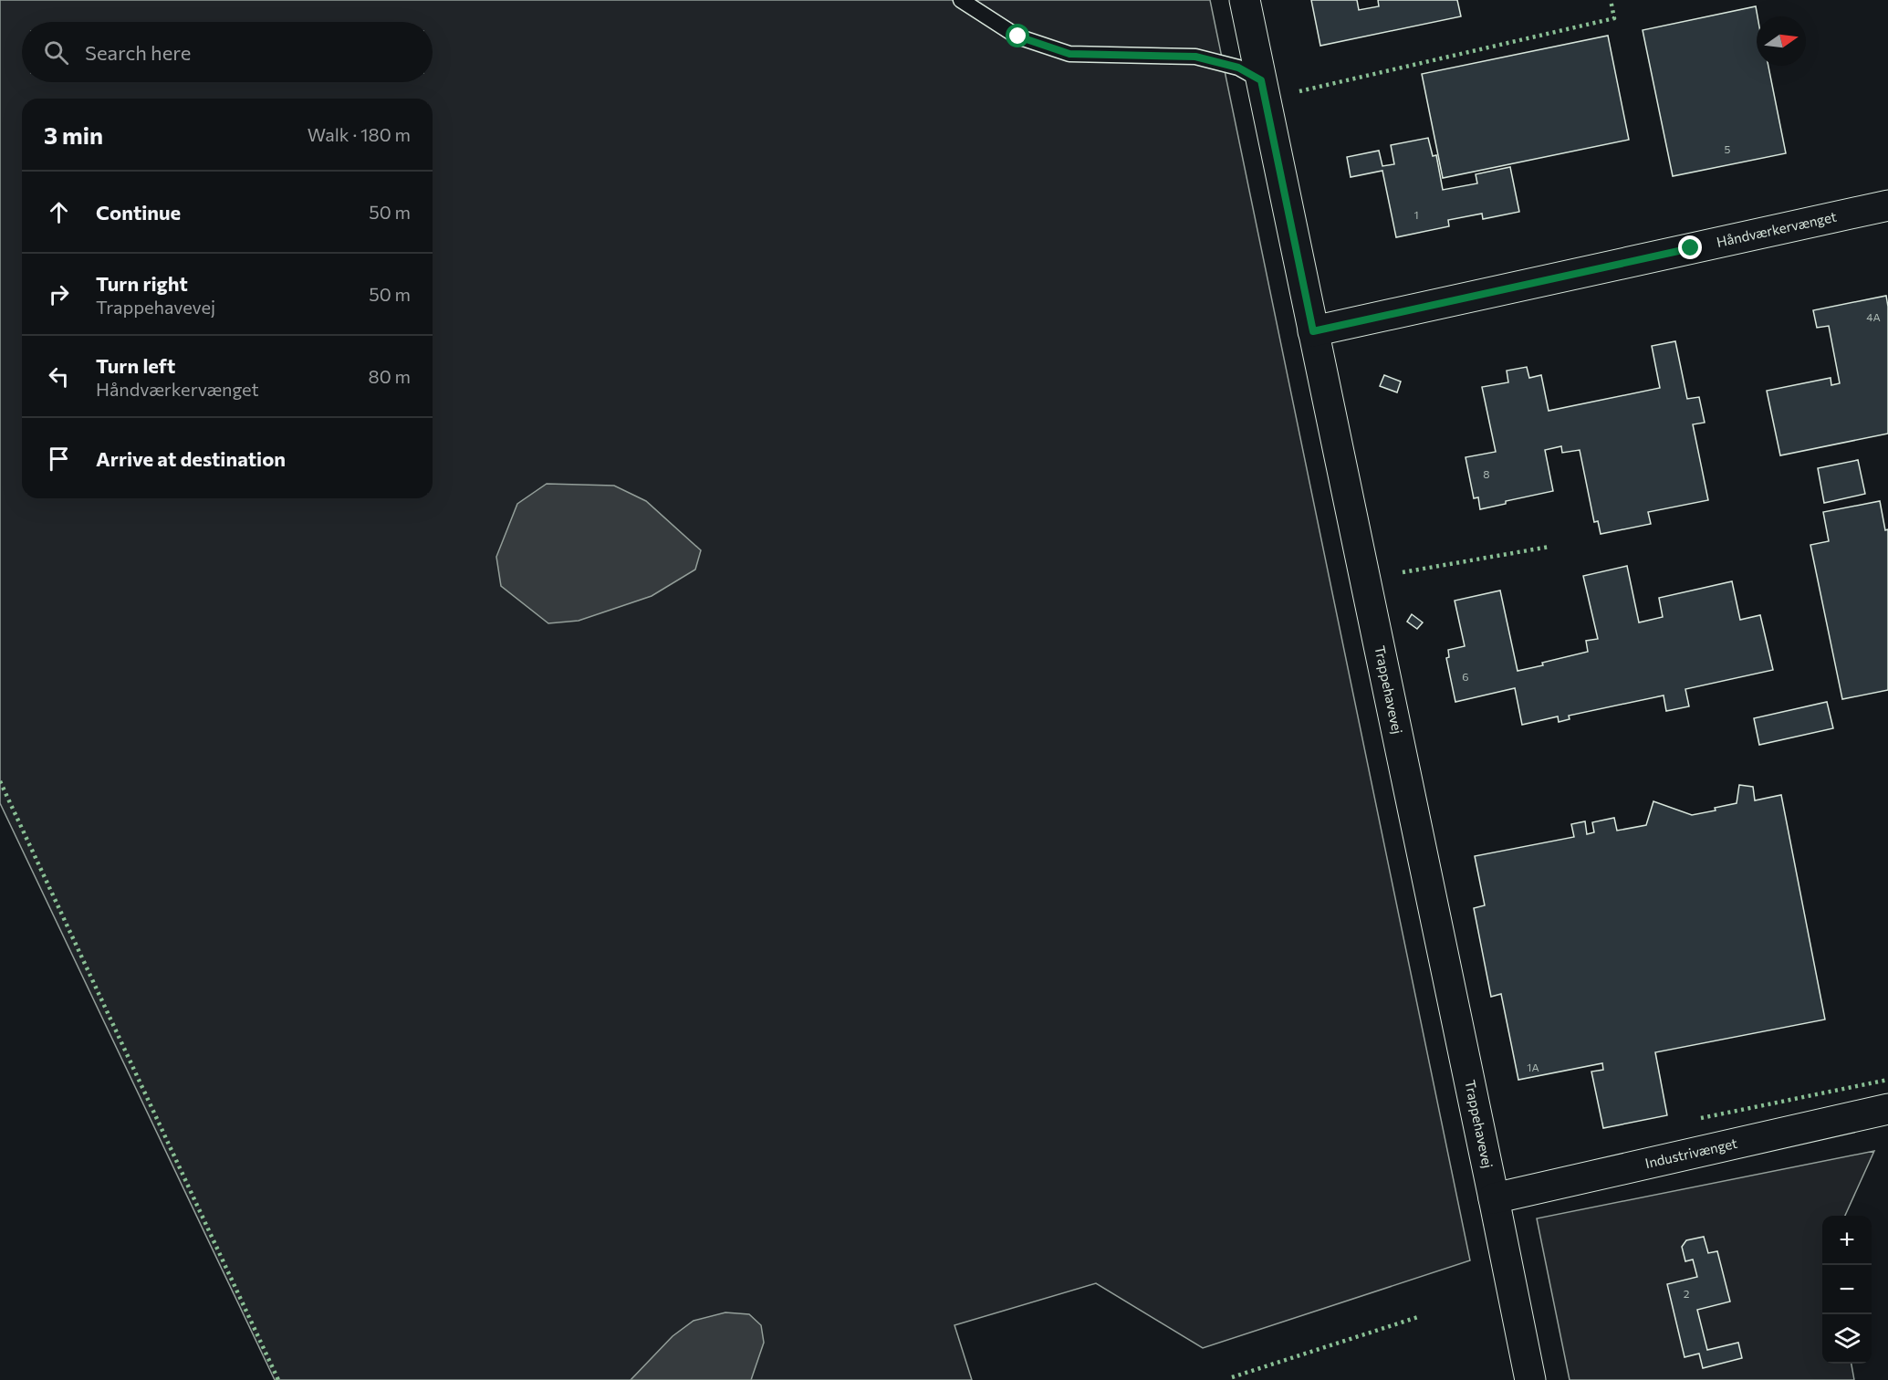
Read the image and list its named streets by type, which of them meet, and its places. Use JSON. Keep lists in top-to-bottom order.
{
  "streets": {
    "street": ["Håndværkervænget", "Trappehavevej", "Industrivænget"]
  },
  "crossings": [
    ["Håndværkervænget", "Trappehavevej"],
    ["Trappehavevej", "Industrivænget"]
  ],
  "house_numbers": [
    "5",
    "1",
    "4A",
    "8",
    "6",
    "1A",
    "2"
  ],
  "north": "right",
  "page": {
    "search": "Search here",
    "heading": ["3 min", "Walk · 180 m"],
    "list": [
      ["Continue", "50 m"],
      ["Turn right", "Trappehavevej", "50 m"],
      ["Turn left", "Håndværkervænget", "80 m"],
      "Arrive at destination"
    ],
    "map_buttons": ["+", "−"]
  }
}
